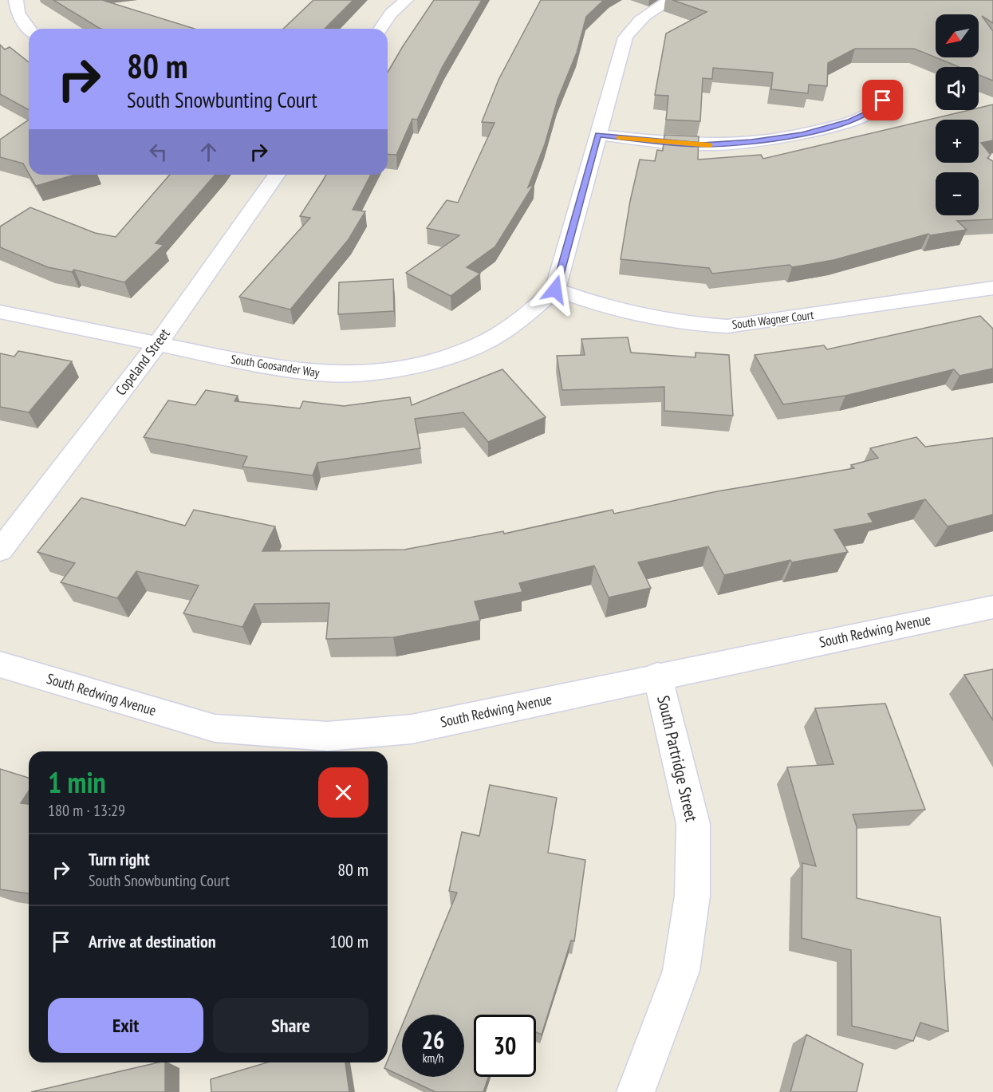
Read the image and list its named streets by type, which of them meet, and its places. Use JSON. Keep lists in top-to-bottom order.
{
  "streets": {
    "street": [
      "South Wagner Court",
      "Copeland Street",
      "South Goosander Way",
      "South Redwing Avenue",
      "South Partridge Street"
    ]
  },
  "crossings": [
    ["South Wagner Court", "South Goosander Way"],
    ["Copeland Street", "South Goosander Way"],
    ["South Redwing Avenue", "South Partridge Street"]
  ],
  "north": "bottom left",
  "page": {
    "map_buttons": ["+", "−"],
    "turn": ["80 m", "South Snowbunting Court"],
    "heading": ["1 min", "180 m · 13:29"],
    "list": [
      {
        "name": "Turn right",
        "note": "South Snowbunting Court",
        "value": "80 m"
      },
      {
        "name": "Arrive at destination",
        "value": "100 m"
      }
    ],
    "buttons": ["Exit", "Share"],
    "speed": "26 km/h",
    "limit": "30"
  }
}
